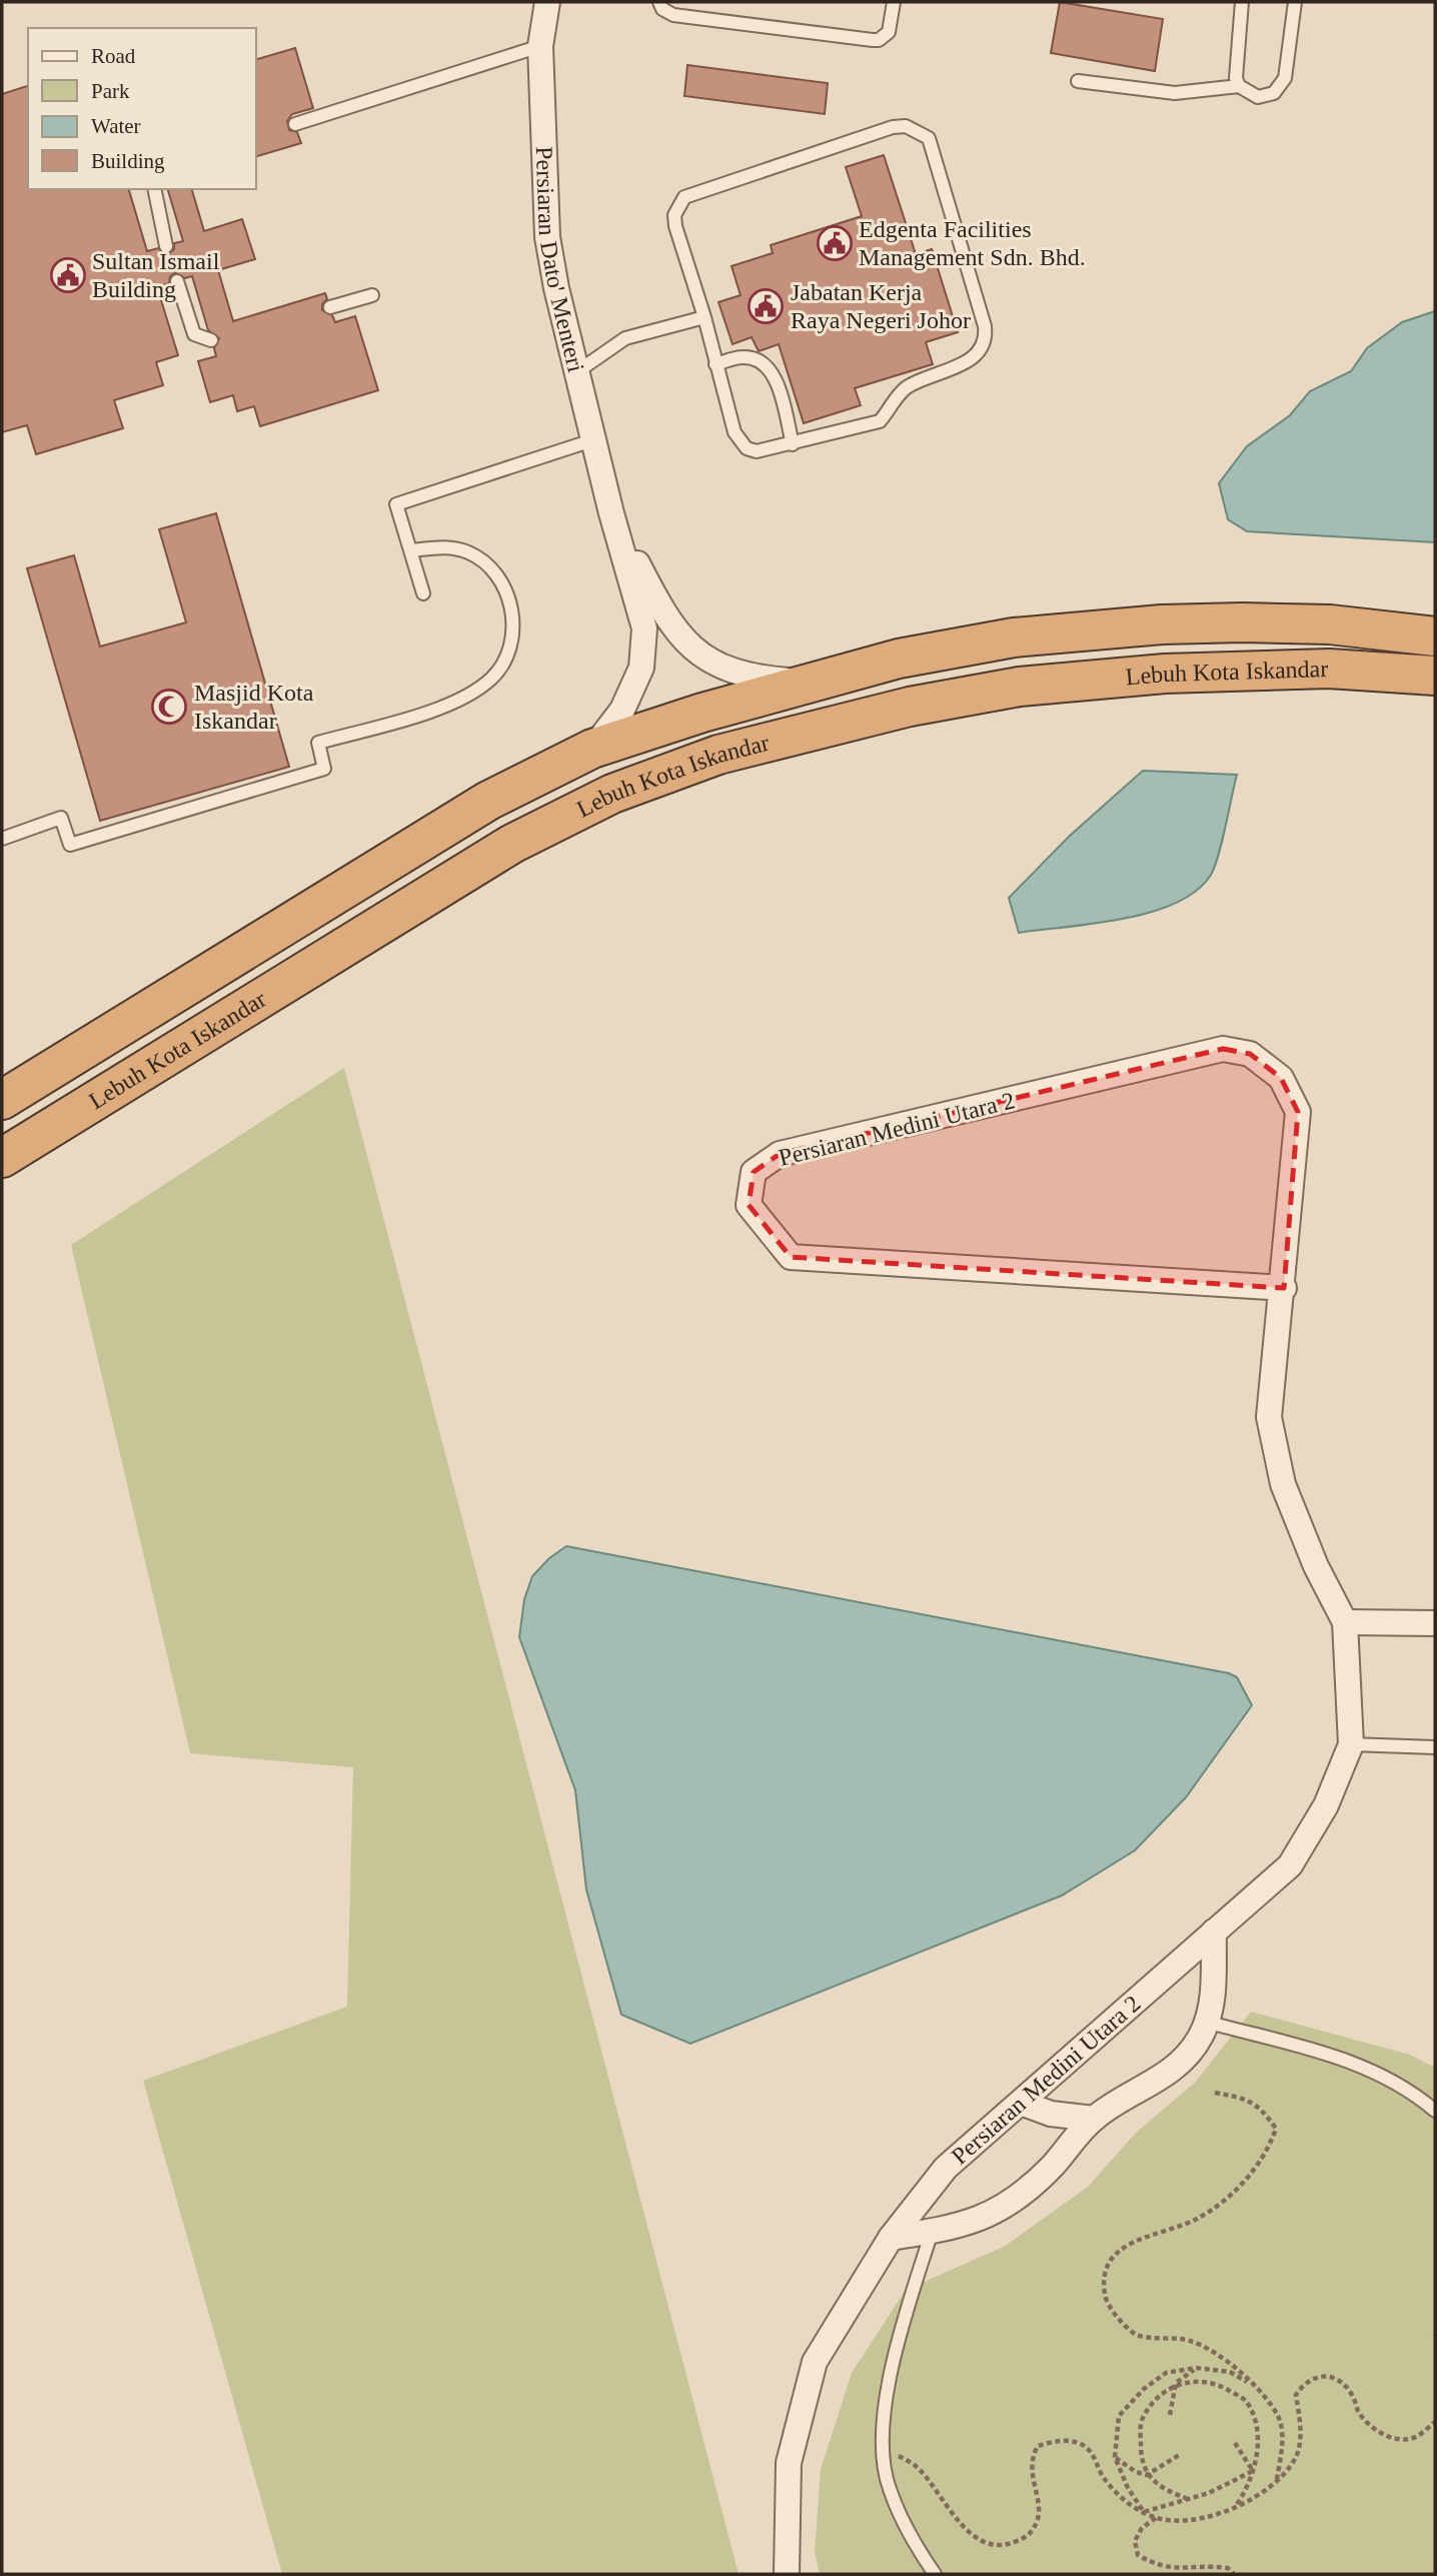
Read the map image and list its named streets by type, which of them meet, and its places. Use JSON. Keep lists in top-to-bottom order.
{
  "streets": {
    "highway": ["Lebuh Kota Iskandar"],
    "street": ["Persiaran Dato' Menteri", "Persiaran Medini Utara 2"]
  },
  "crossings": [
    ["Persiaran Dato' Menteri", "Lebuh Kota Iskandar"]
  ],
  "places": {
    "public building": ["Edgenta Facilities Management Sdn. Bhd.", "Sultan Ismail Building", "Jabatan Kerja Raya Negeri Johor"],
    "mosque": ["Masjid Kota Iskandar"]
  },
  "legend": [
    "Road",
    "Park",
    "Water",
    "Building"
  ]
}
